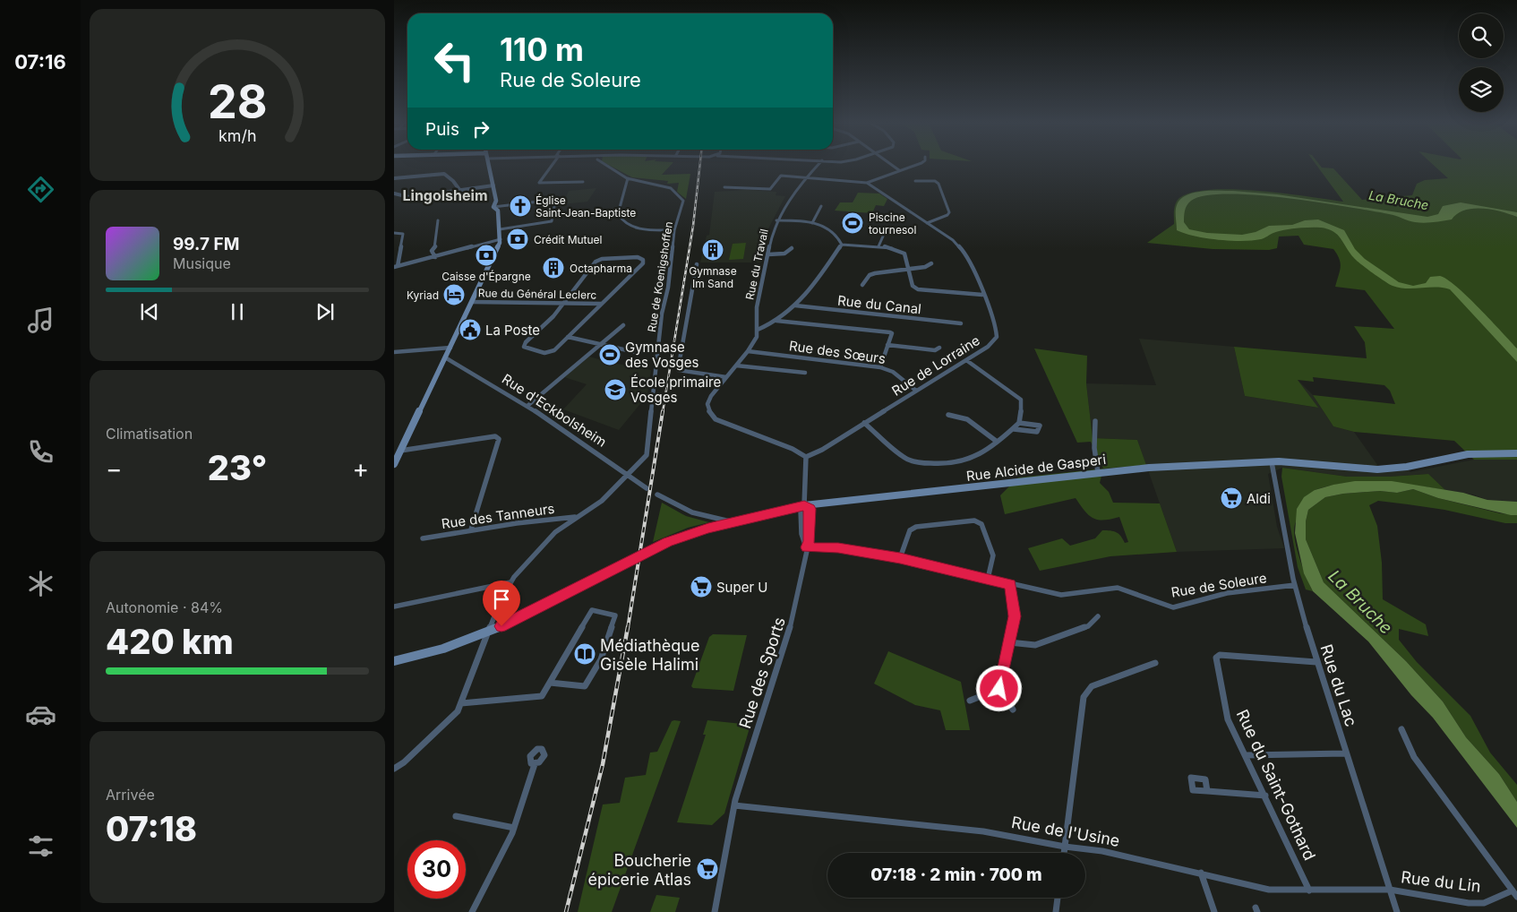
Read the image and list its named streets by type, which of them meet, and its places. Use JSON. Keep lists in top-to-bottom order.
{
  "streets": {
    "main road": ["Rue Alcide de Gasperi"],
    "street": [
      "Rue du Travail",
      "Rue de Koenigshoffen",
      "Rue du Général Leclerc",
      "Rue du Canal",
      "Rue des Sœurs",
      "Rue de Lorraine",
      "Rue d'Eckbolsheim",
      "Rue des Tanneurs",
      "Rue de Soleure",
      "Rue des Sports",
      "Rue du Lac",
      "Rue du Saint-Gothard",
      "Rue de l'Usine",
      "Rue du Lin"
    ]
  },
  "crossings": [
    ["Rue du Travail", "Rue des Sœurs"],
    ["Rue du Travail", "Rue de Lorraine"],
    ["Rue de Koenigshoffen", "Rue d'Eckbolsheim"],
    ["Rue de Koenigshoffen", "Rue des Tanneurs"],
    ["Rue des Sœurs", "Rue de Lorraine"],
    ["Rue Alcide de Gasperi", "Rue des Sports"],
    ["Rue Alcide de Gasperi", "Rue du Lac"],
    ["Rue de Soleure", "Rue des Sports"],
    ["Rue de Soleure", "Rue du Lac"],
    ["Rue des Sports", "Rue de l'Usine"],
    ["Rue du Lac", "Rue du Saint-Gothard"],
    ["Rue du Lac", "Rue de l'Usine"],
    ["Rue du Lac", "Rue du Lin"],
    ["Rue du Saint-Gothard", "Rue de l'Usine"],
    ["Rue de l'Usine", "Rue du Lin"]
  ],
  "districts": ["Lingolsheim"],
  "water": ["La Bruche"],
  "places": {
    "church": ["Église Saint-Jean-Baptiste"],
    "sports": ["Piscine tournesol", "Gymnase des Vosges"],
    "bank": ["Crédit Mutuel", "Caisse d'Épargne"],
    "building": ["Gymnase Im Sand", "Octapharma"],
    "hotel": ["Kyriad"],
    "public building": ["La Poste"],
    "school or university": ["École primaire Vosges"],
    "supermarket": ["Aldi", "Super U", "Boucherie épicerie Atlas"],
    "library": ["Médiathèque Gisèle Halimi"]
  },
  "page": {
    "tabs": "07:16",
    "turn": ["110 m", "Rue de Soleure"],
    "then": "Puis",
    "song": ["99.7 FM", "Musique"],
    "tile": [
      "Climatisation",
      ["Autonomie · 84%", "420 km"],
      ["Arrivée", "07:18"]
    ],
    "heat": ["−", "23°", "+"],
    "limit": "30",
    "trip": "07:18 · 2 min · 700 m",
    "gauge": ["28", "km/h"]
  }
}
